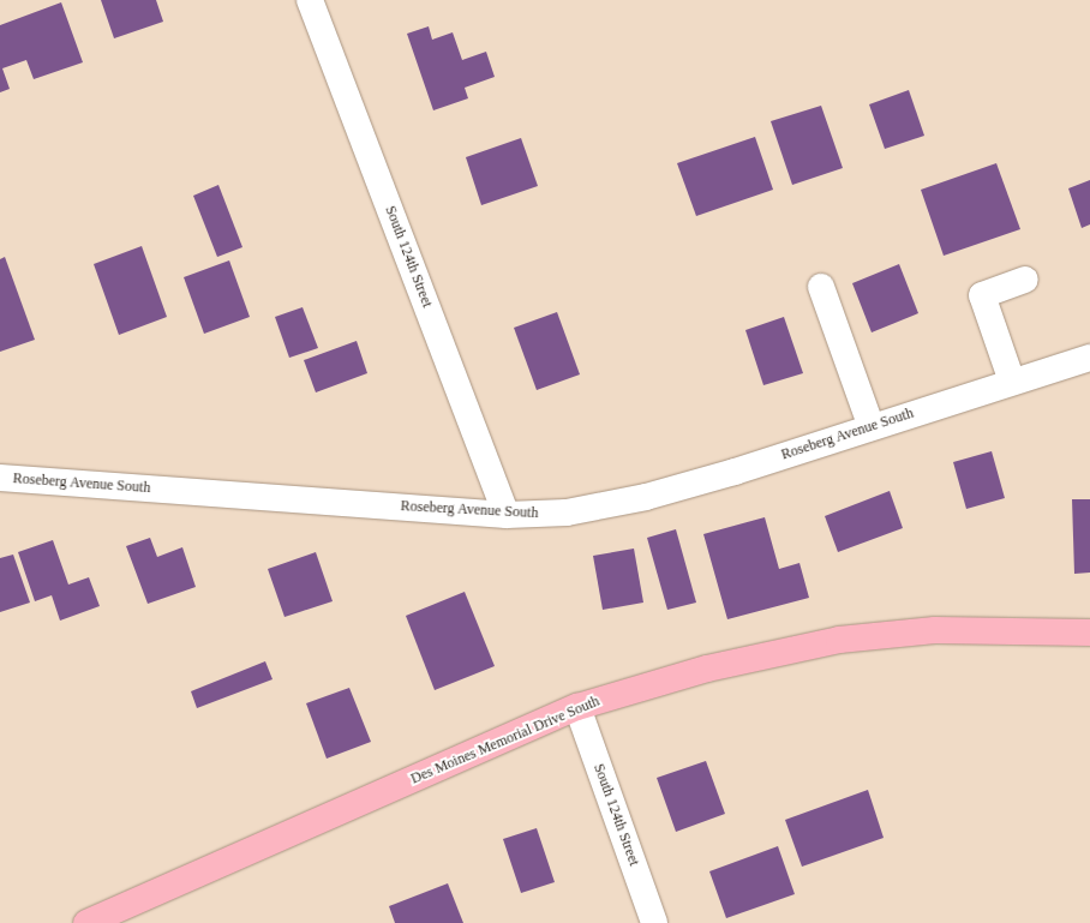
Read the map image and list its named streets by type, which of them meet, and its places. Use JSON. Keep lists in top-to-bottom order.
{
  "streets": {
    "main road": ["Des Moines Memorial Drive South"],
    "street": ["South 124th Street", "Roseberg Avenue South"]
  },
  "crossings": [
    ["South 124th Street", "Roseberg Avenue South"],
    ["South 124th Street", "Des Moines Memorial Drive South"]
  ]
}
